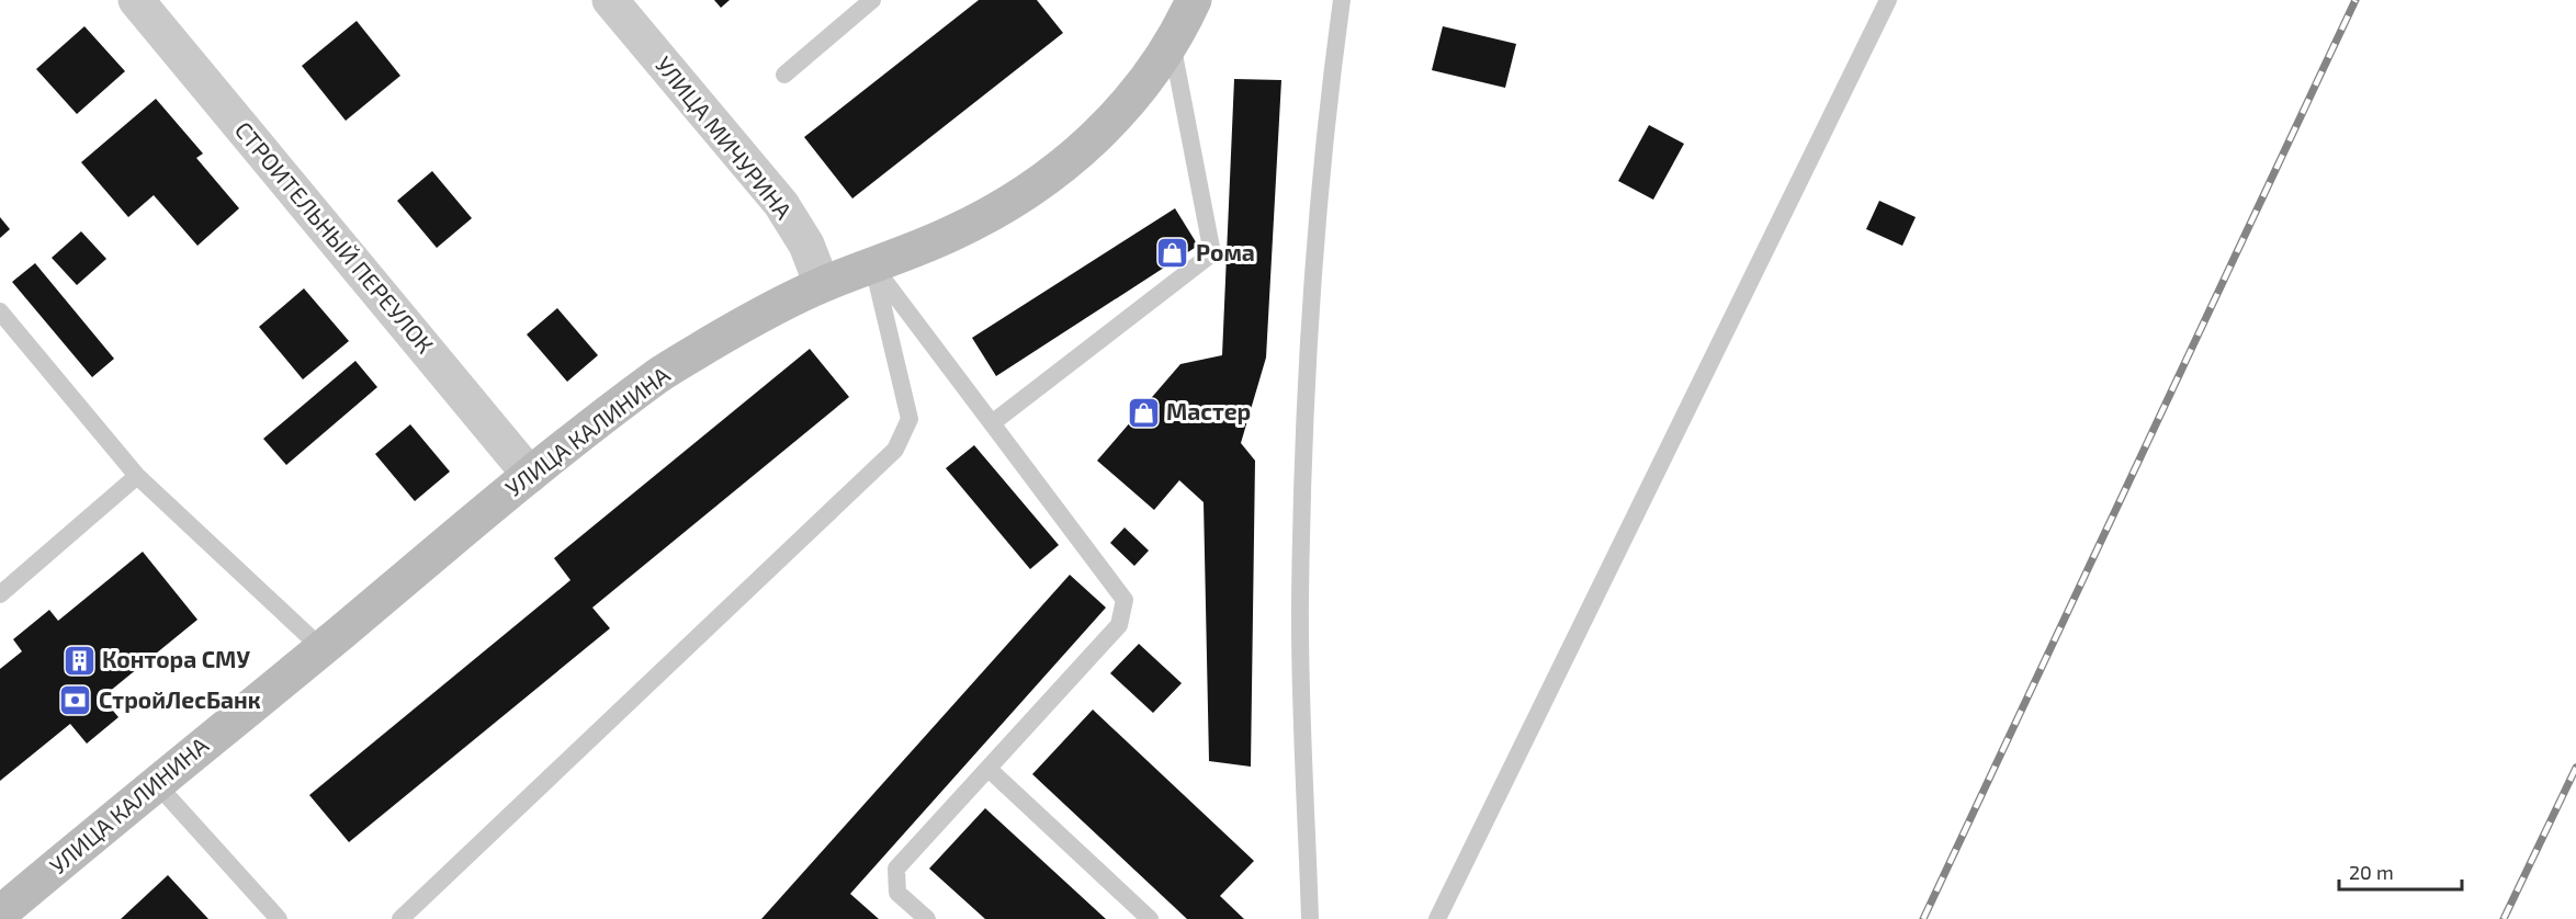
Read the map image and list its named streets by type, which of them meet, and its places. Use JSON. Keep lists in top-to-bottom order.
{
  "streets": {
    "street": ["УЛИЦА МИЧУРИНА", "СТРОИТЕЛЬНЫЙ ПЕРЕУЛОК", "УЛИЦА КАЛИНИНА"]
  },
  "crossings": [
    ["УЛИЦА МИЧУРИНА", "УЛИЦА КАЛИНИНА"],
    ["СТРОИТЕЛЬНЫЙ ПЕРЕУЛОК", "УЛИЦА КАЛИНИНА"]
  ],
  "places": {
    "shop": ["Рома", "Мастер"],
    "building": ["Контора СМУ"],
    "bank": ["СтройЛесБанк"]
  },
  "scale_bar": "20 m"
}
